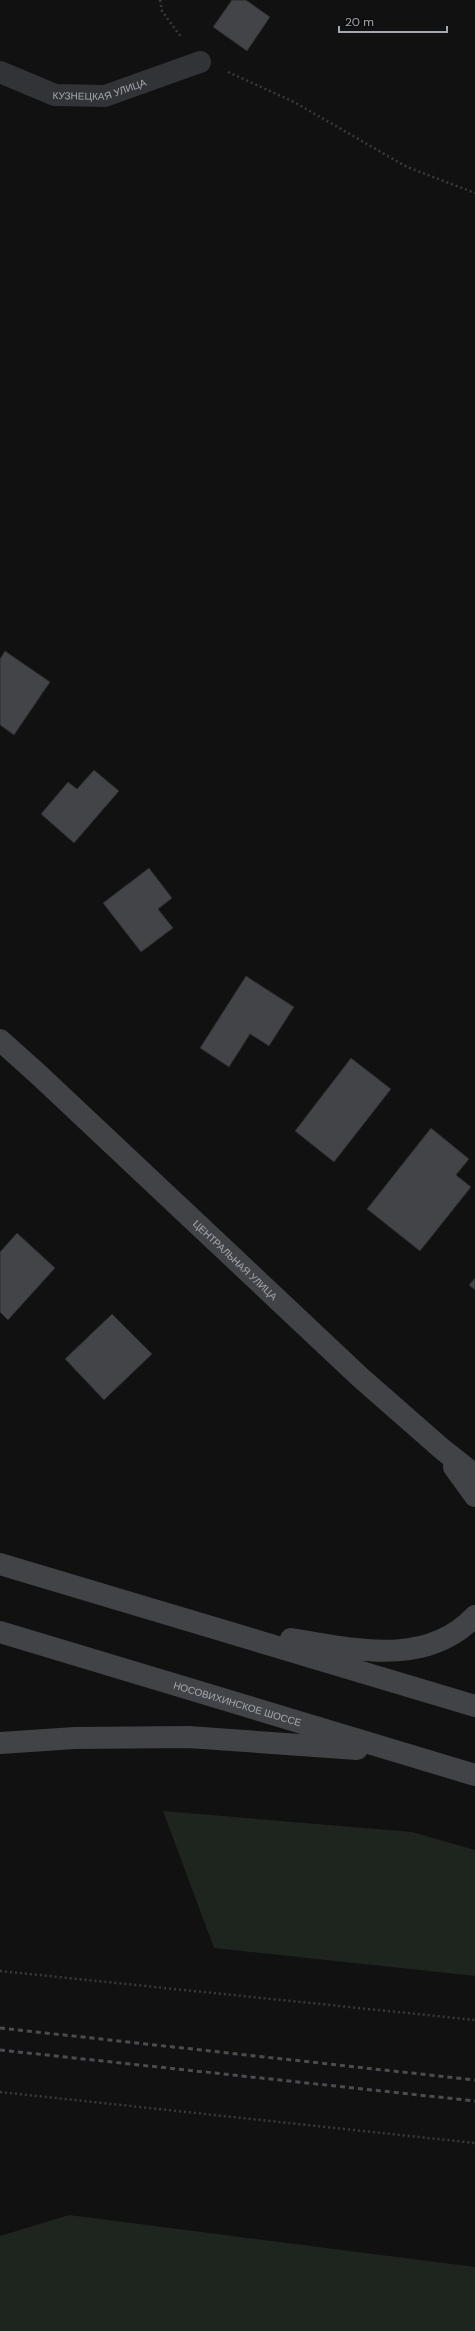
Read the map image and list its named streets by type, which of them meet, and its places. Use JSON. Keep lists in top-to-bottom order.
{
  "streets": {
    "street": ["КУЗНЕЦКАЯ УЛИЦА", "ЦЕНТРАЛЬНАЯ УЛИЦА", "НОСОВИХИНСКОЕ ШОССЕ"]
  },
  "scale_bar": "20 m"
}
